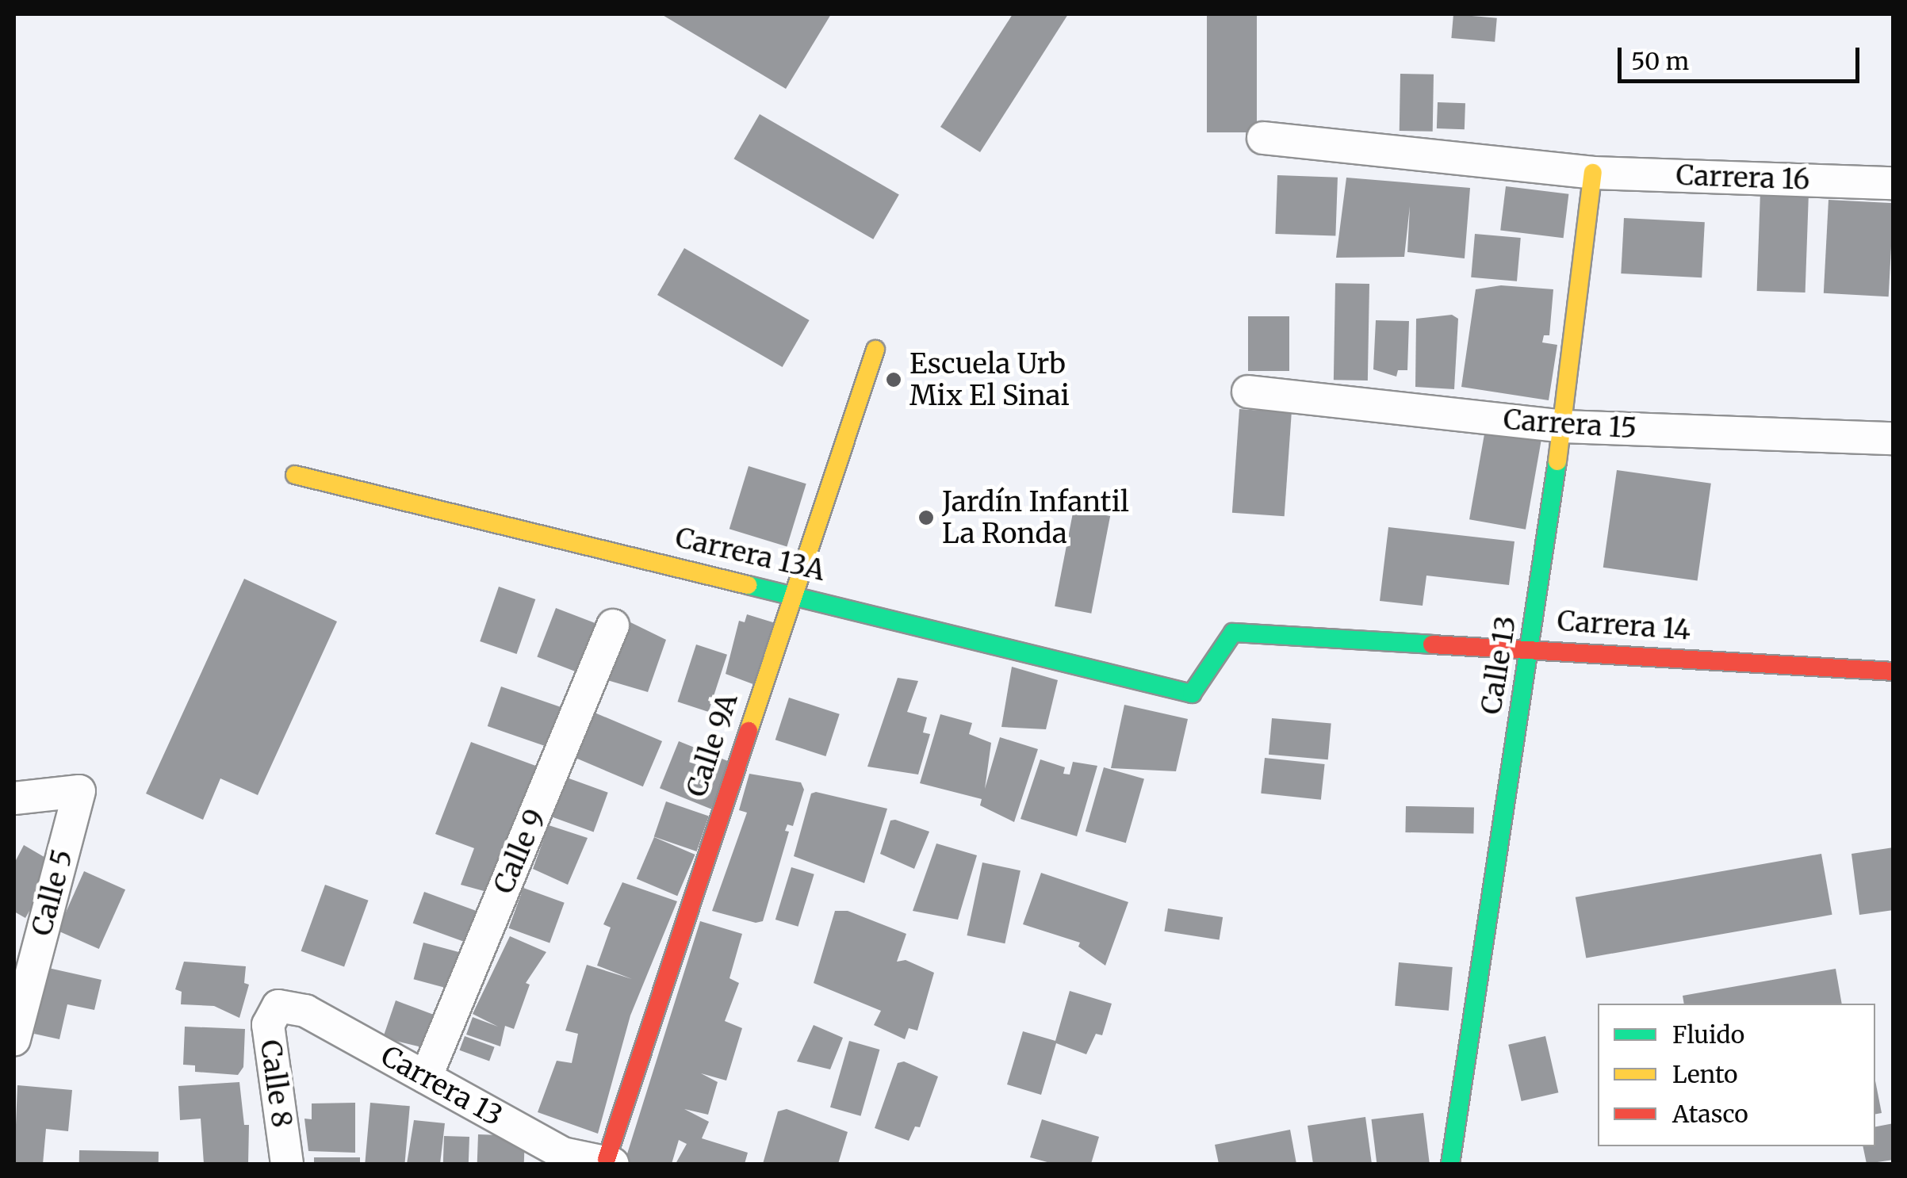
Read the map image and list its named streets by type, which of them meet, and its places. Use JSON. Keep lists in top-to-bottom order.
{
  "streets": {
    "street": [
      "Carrera 16",
      "Carrera 15",
      "Carrera 13A",
      "Carrera 14",
      "Calle 13",
      "Calle 9A",
      "Calle 9",
      "Calle 5",
      "Calle 8",
      "Carrera 13"
    ]
  },
  "crossings": [
    ["Carrera 16", "Calle 13"],
    ["Carrera 15", "Calle 13"],
    ["Carrera 13A", "Carrera 14"],
    ["Carrera 13A", "Calle 9A"],
    ["Carrera 14", "Calle 13"],
    ["Calle 9A", "Carrera 13"],
    ["Calle 9", "Carrera 13"],
    ["Calle 8", "Carrera 13"]
  ],
  "places": ["Escuela Urb Mix El Sinai", "Jardín Infantil La Ronda"],
  "legend": ["Fluido", "Lento", "Atasco"],
  "scale_bar": "50 m"
}
